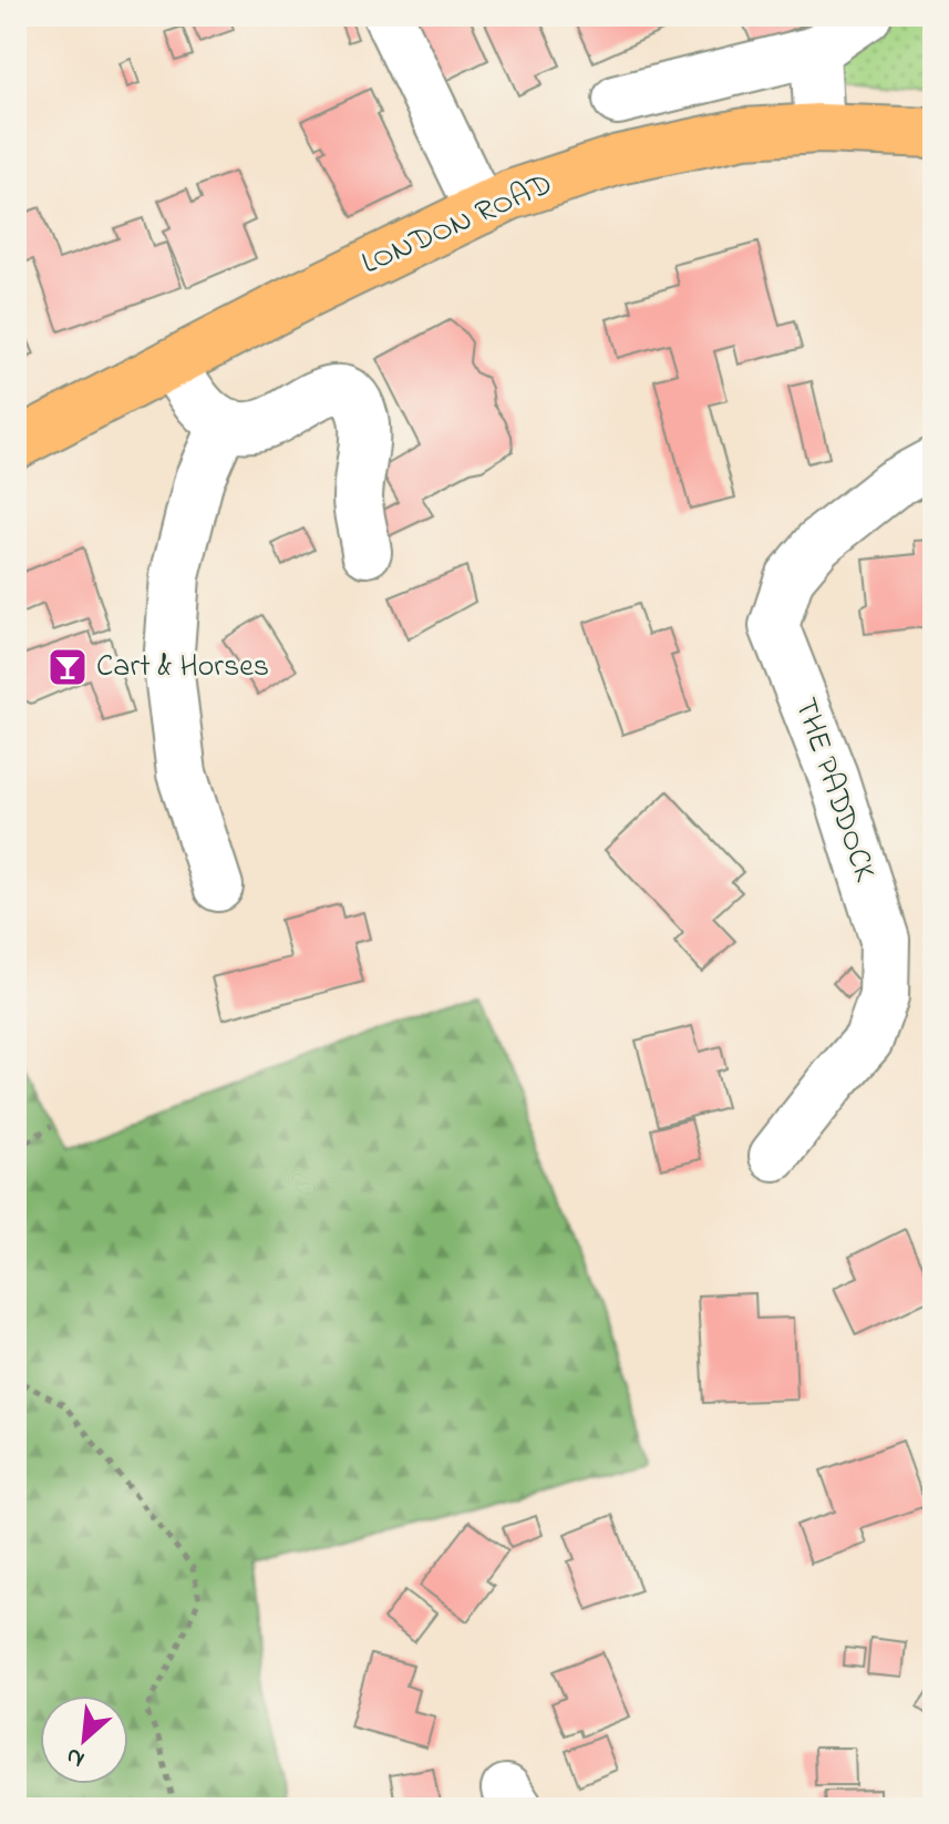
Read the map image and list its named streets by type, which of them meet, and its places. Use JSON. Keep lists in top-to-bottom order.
{
  "streets": {
    "main road": ["LONDON ROAD"],
    "street": ["THE PADDOCK"]
  },
  "places": {
    "bar": ["Cart & Horses"]
  },
  "north": "bottom left"
}
